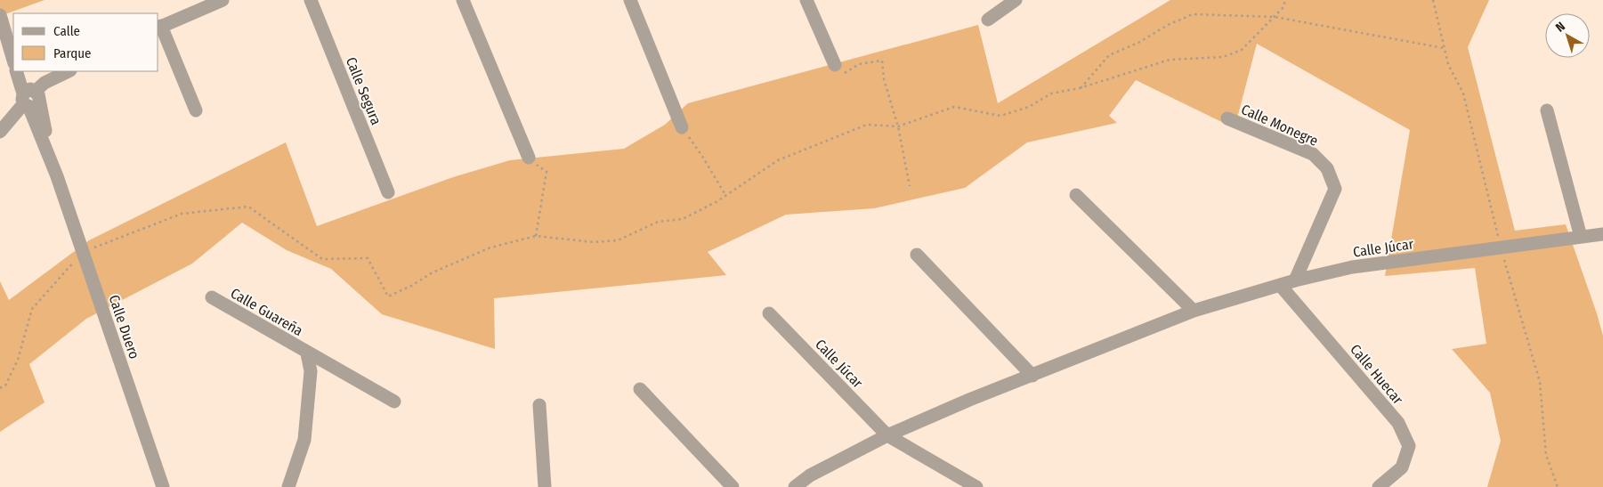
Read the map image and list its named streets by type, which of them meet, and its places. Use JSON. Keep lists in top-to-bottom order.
{
  "streets": {
    "street": [
      "Calle Segura",
      "Calle Monegre",
      "Calle Júcar",
      "Calle Guareña",
      "Calle Duero",
      "Calle Huecar"
    ]
  },
  "crossings": [
    ["Calle Monegre", "Calle Júcar"],
    ["Calle Júcar", "Calle Huecar"]
  ],
  "legend": ["Calle", "Parque"],
  "north": "top left"
}
